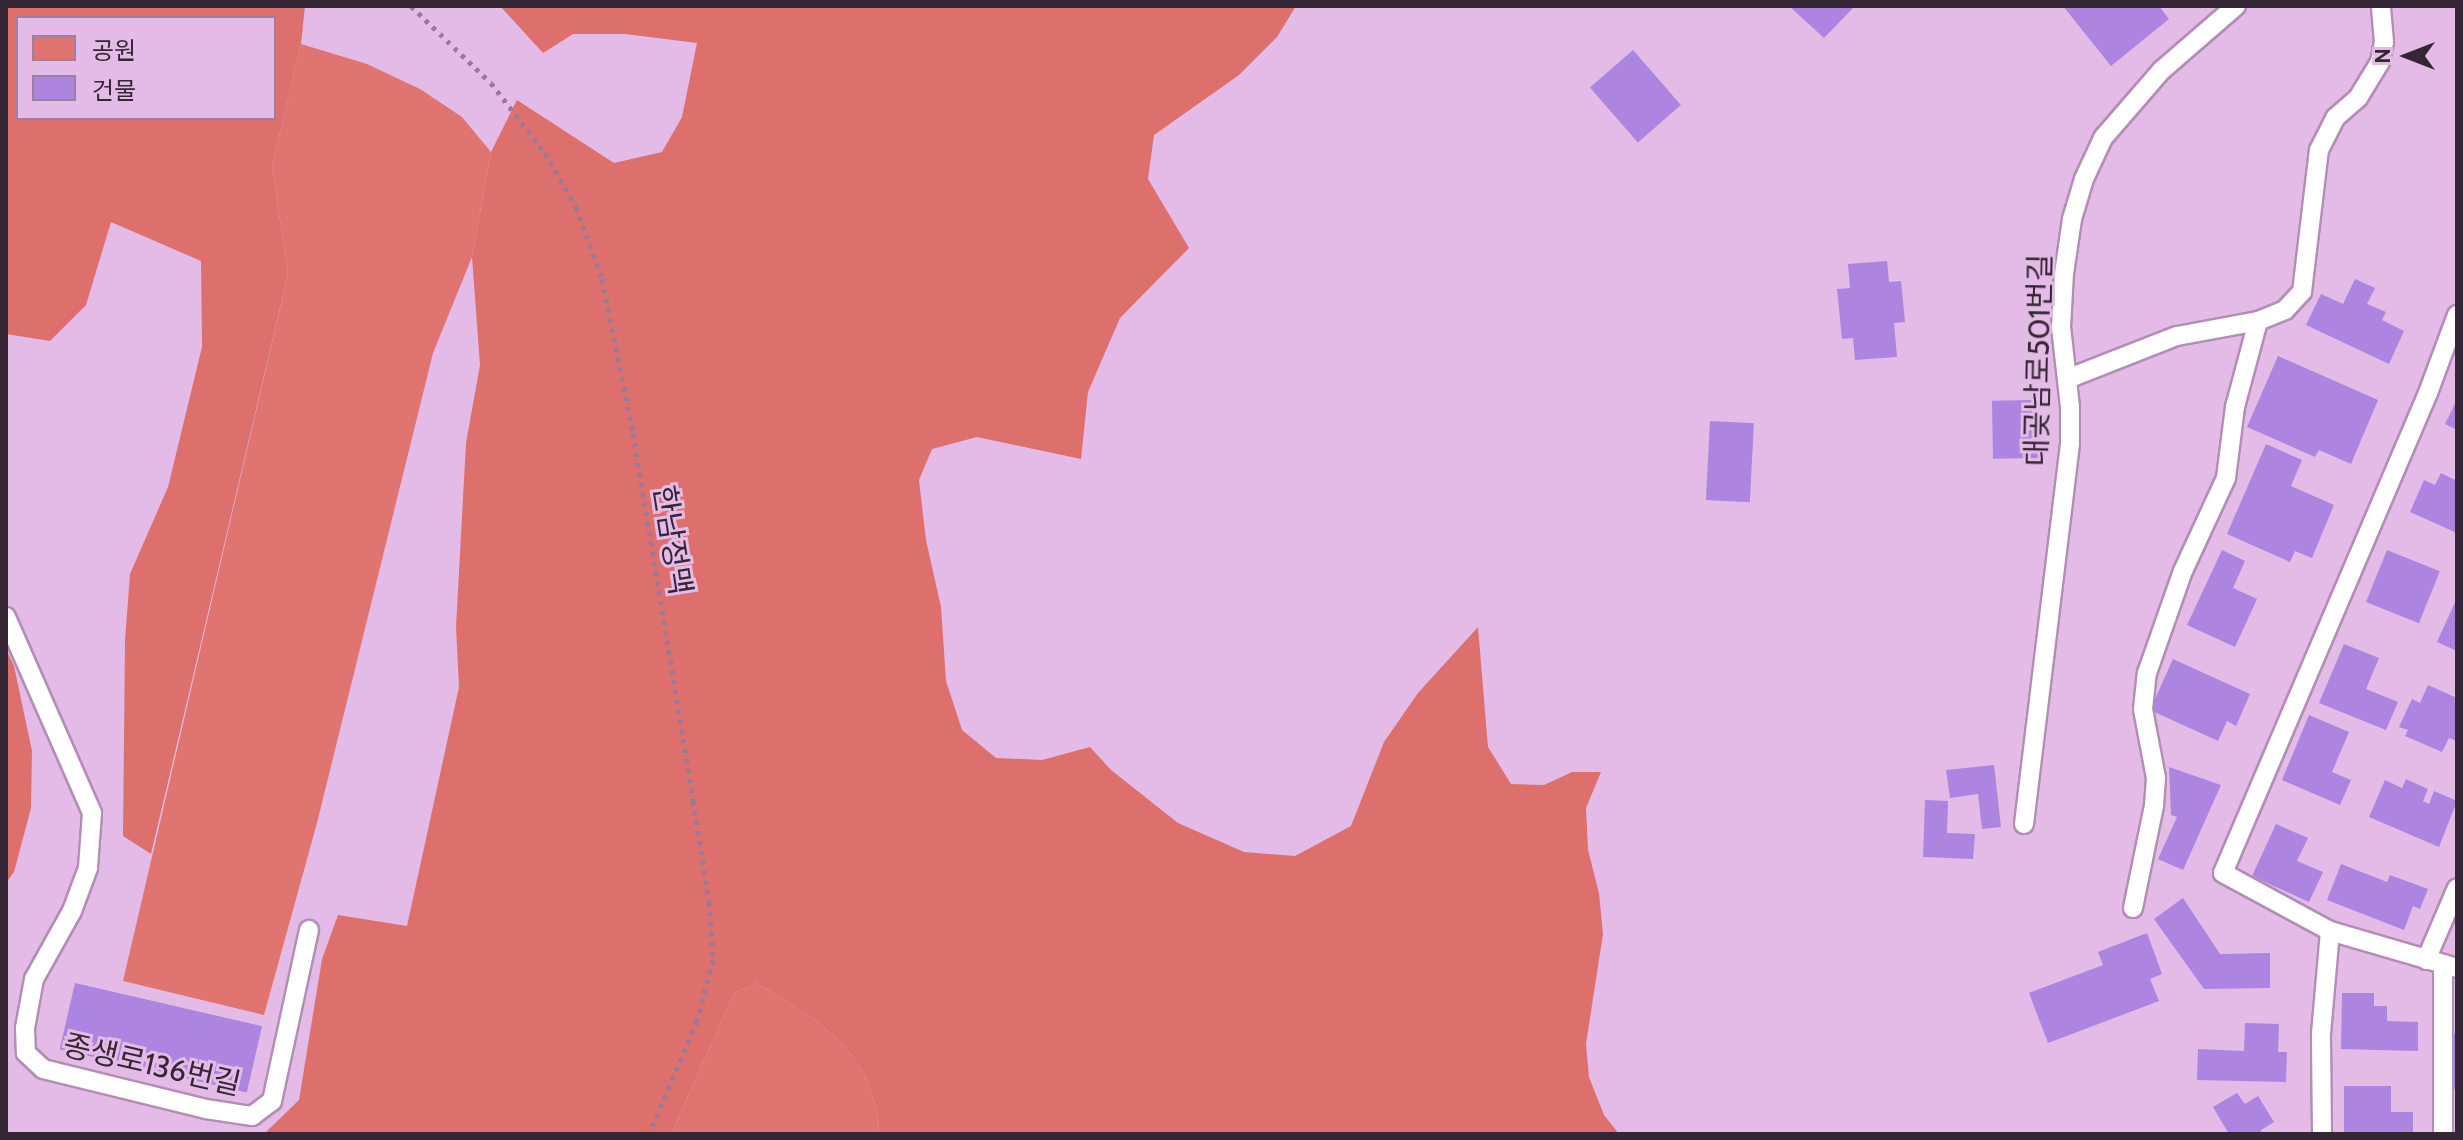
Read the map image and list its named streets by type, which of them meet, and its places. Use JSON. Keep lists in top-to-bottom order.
{
  "streets": {
    "lane": ["대곶남로501번길", "종생로136번길"],
    "path": ["한남정맥"]
  },
  "legend": ["공원", "건물"],
  "north": "left"
}
